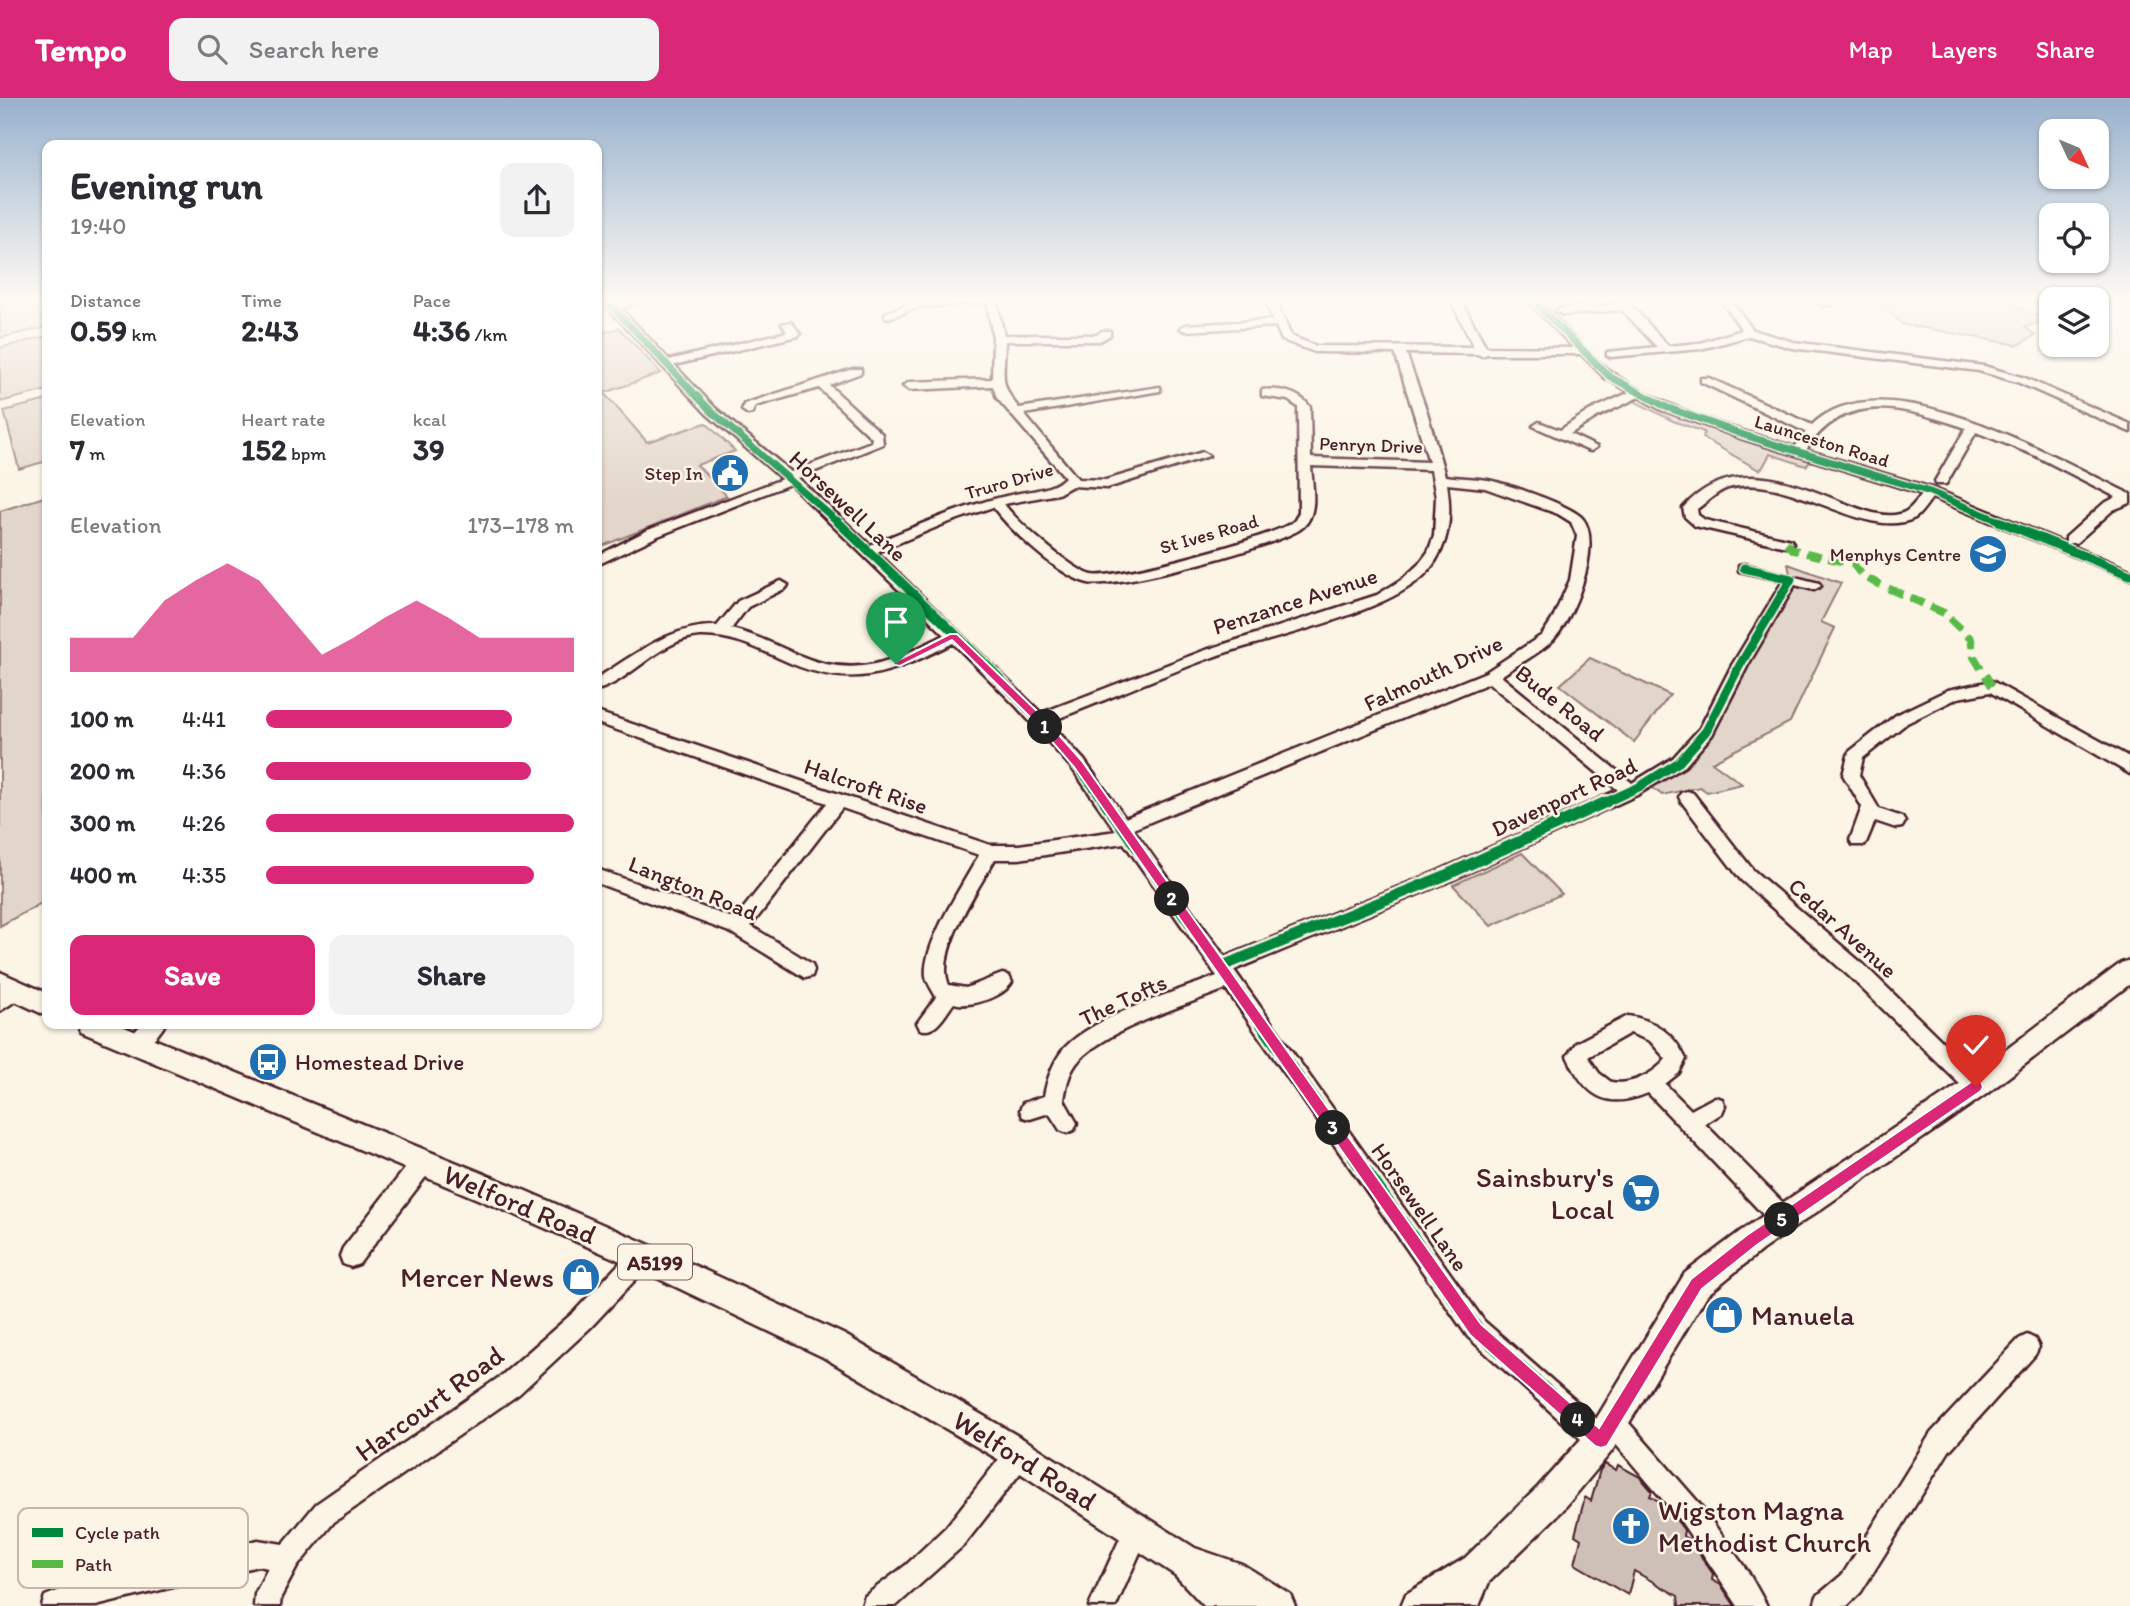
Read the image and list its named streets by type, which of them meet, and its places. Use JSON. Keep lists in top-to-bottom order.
{
  "streets": {
    "main road": ["Welford Road", "A5199"],
    "street": [
      "Launceston Road",
      "Penryn Drive",
      "Truro Drive",
      "Horsewell Lane",
      "St Ives Road",
      "Penzance Avenue",
      "Falmouth Drive",
      "Bude Road",
      "Halcroft Rise",
      "Davenport Road",
      "Langton Road",
      "Cedar Avenue",
      "The Tofts",
      "Harcourt Road"
    ]
  },
  "crossings": [
    ["Penryn Drive", "St Ives Road"],
    ["Penryn Drive", "Penzance Avenue"],
    ["Penryn Drive", "Falmouth Drive"],
    ["Truro Drive", "Horsewell Lane"],
    ["Truro Drive", "St Ives Road"],
    ["Horsewell Lane", "Penzance Avenue"],
    ["Horsewell Lane", "Falmouth Drive"],
    ["Horsewell Lane", "Halcroft Rise"],
    ["Horsewell Lane", "Davenport Road"],
    ["Horsewell Lane", "The Tofts"],
    ["Penzance Avenue", "Falmouth Drive"],
    ["Falmouth Drive", "Bude Road"],
    ["Falmouth Drive", "Halcroft Rise"],
    ["Bude Road", "Davenport Road"],
    ["Davenport Road", "The Tofts"],
    ["Welford Road", "Harcourt Road"]
  ],
  "places": {
    "public building": ["Step In"],
    "school or university": ["Menphys Centre"],
    "bus stop": ["Homestead Drive"],
    "supermarket": ["Sainsbury's Local"],
    "shop": ["Mercer News", "Manuela"],
    "church": ["Wigston Magna Methodist Church"]
  },
  "legend": ["Cycle path", "Path"],
  "north": "bottom right",
  "page": {
    "header": "Tempo",
    "search": "Search here",
    "nav": ["Map", "Layers", "Share"],
    "heading": ["Evening run", "19:40"],
    "stats": [
      ["Distance", "0.59 km"],
      ["Time", "2:43"],
      ["Pace", "4:36 /km"],
      ["Elevation", "7 m"],
      ["Heart rate", "152 bpm"],
      ["kcal", "39"]
    ],
    "chart": ["Elevation", "173–178 m"],
    "list": [
      {
        "name": "100 m",
        "note": "4:41"
      },
      {
        "name": "200 m",
        "note": "4:36"
      },
      {
        "name": "300 m",
        "note": "4:26"
      },
      {
        "name": "400 m",
        "note": "4:35"
      }
    ],
    "pins": [
      "1",
      "2",
      "3",
      "5",
      "4"
    ],
    "buttons": ["Save", "Share"]
  }
}
